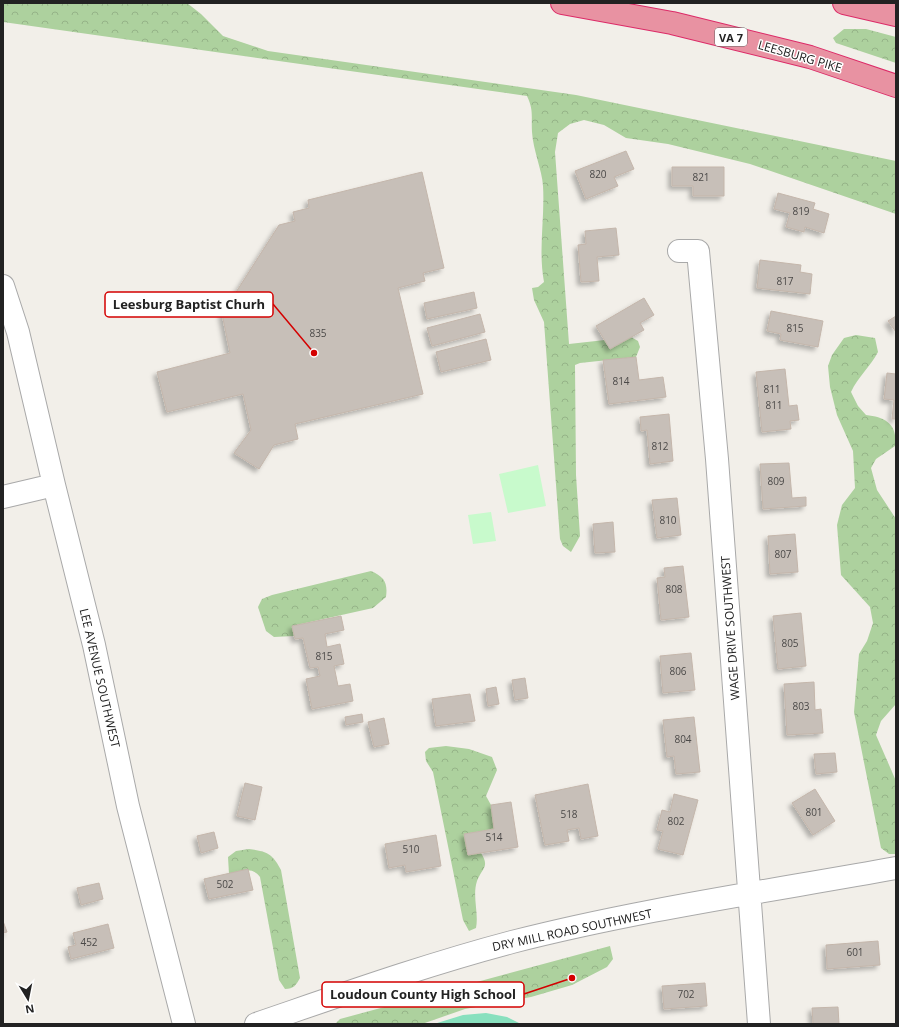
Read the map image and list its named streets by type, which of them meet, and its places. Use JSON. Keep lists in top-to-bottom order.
{
  "streets": {
    "highway": ["VA 7", "LEESBURG PIKE"],
    "street": ["WAGE DRIVE SOUTHWEST", "LEE AVENUE SOUTHWEST", "DRY MILL ROAD SOUTHWEST"]
  },
  "crossings": [
    ["WAGE DRIVE SOUTHWEST", "DRY MILL ROAD SOUTHWEST"]
  ],
  "places": ["Leesburg Baptist Churh", "Loudoun County High School"],
  "house_numbers": [
    "820",
    "821",
    "819",
    "817",
    "815",
    "835",
    "814",
    "811",
    "811",
    "812",
    "809",
    "810",
    "807",
    "808",
    "805",
    "815",
    "806",
    "803",
    "804",
    "801",
    "518",
    "802",
    "514",
    "510",
    "502",
    "452",
    "601",
    "702"
  ],
  "north": "bottom"
}
